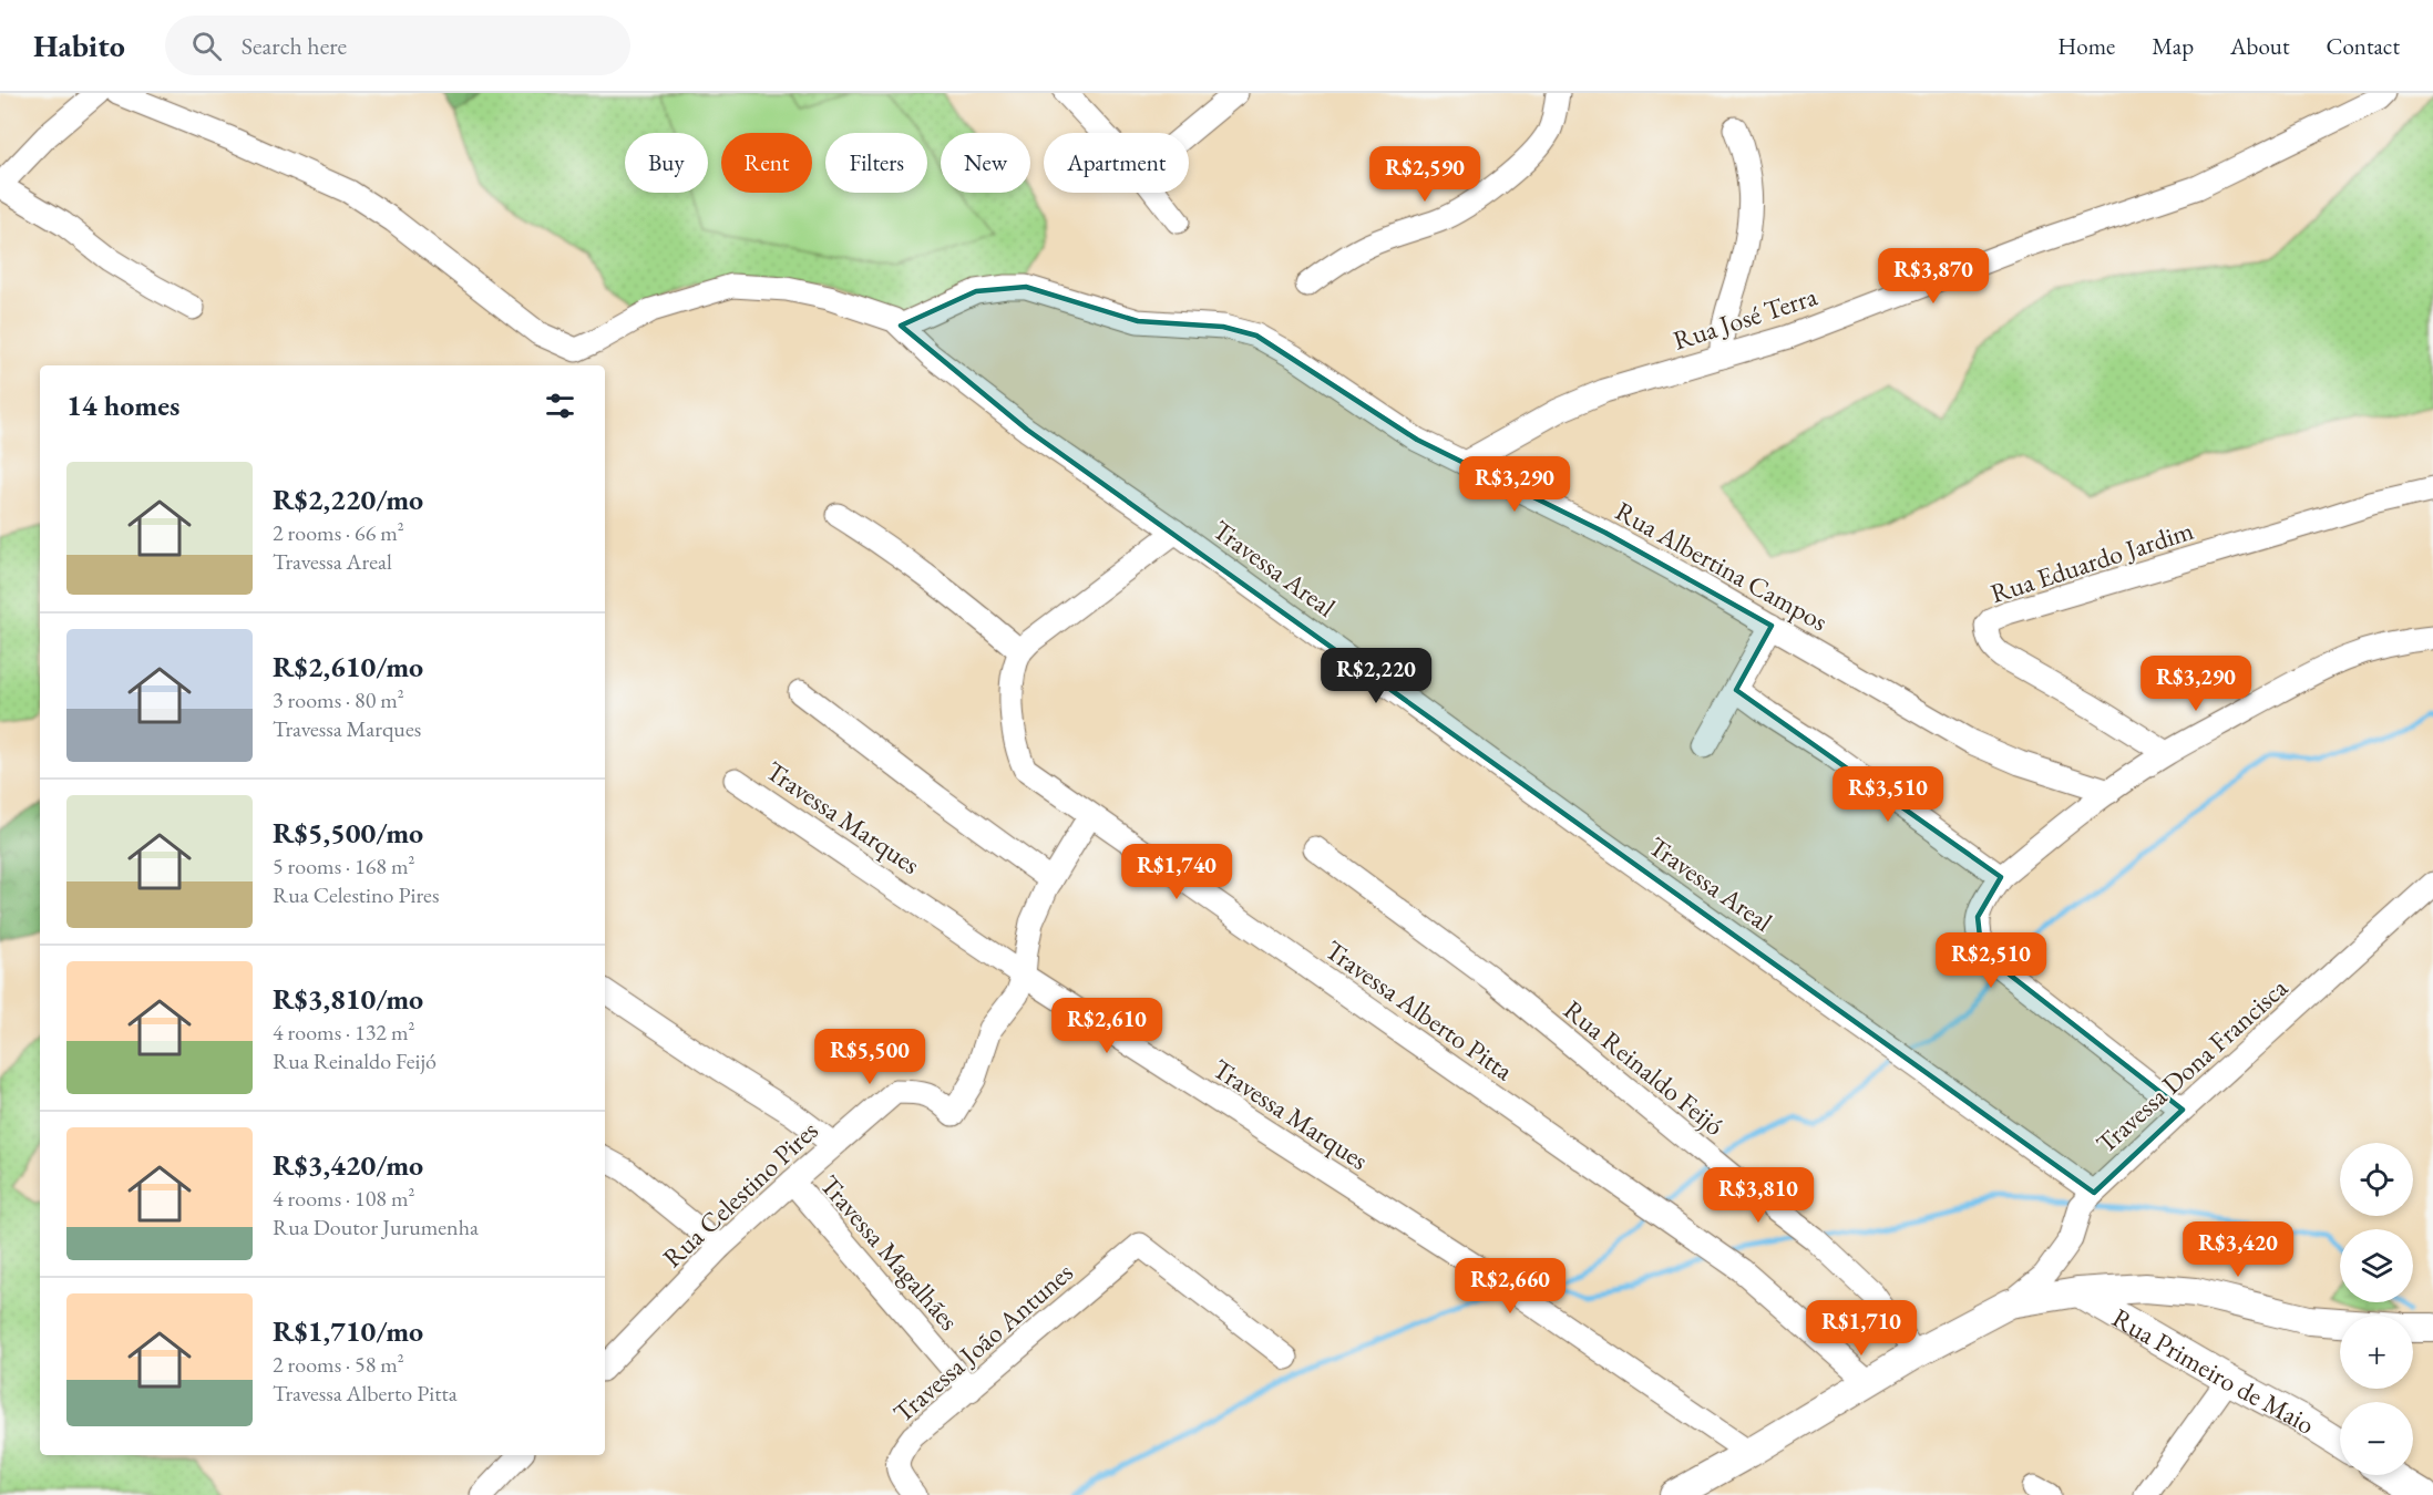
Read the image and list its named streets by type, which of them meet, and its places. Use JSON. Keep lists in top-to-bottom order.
{
  "streets": {
    "main road": ["Rua Primeiro de Maio"],
    "street": [
      "Rua José Terra",
      "Rua Eduardo Jardim",
      "Rua Albertina Campos",
      "Travessa Areal",
      "Travessa Marques",
      "Travessa Alberto Pitta",
      "Travessa Dona Francisca",
      "Rua Reinaldo Feijó",
      "Rua Celestino Pires",
      "Travessa Magalhães",
      "Travessa João Antunes"
    ]
  },
  "crossings": [
    ["Rua José Terra", "Rua Albertina Campos"],
    ["Rua Albertina Campos", "Travessa Areal"],
    ["Travessa Areal", "Travessa Dona Francisca"],
    ["Travessa Marques", "Rua Celestino Pires"],
    ["Travessa Alberto Pitta", "Rua Celestino Pires"],
    ["Rua Celestino Pires", "Travessa Magalhães"],
    ["Travessa Magalhães", "Travessa João Antunes"]
  ],
  "page": {
    "header": "Habito",
    "search": "Search here",
    "nav": [
      "Home",
      "Map",
      "About",
      "Contact"
    ],
    "chip": [
      "Buy",
      "Rent",
      "Filters",
      "New",
      "Apartment"
    ],
    "price": [
      "R$2,590",
      "R$3,870",
      "R$3,290",
      "R$2,220",
      "R$3,290",
      "R$3,510",
      "R$1,740",
      "R$2,510",
      "R$2,610",
      "R$5,500",
      "R$3,810",
      "R$3,420",
      "R$2,660",
      "R$1,710"
    ],
    "heading": "14 homes",
    "list": [
      {
        "name": "R$2,220/mo",
        "note": "2 rooms · 66 m² · Travessa Areal"
      },
      {
        "name": "R$2,610/mo",
        "note": "3 rooms · 80 m² · Travessa Marques"
      },
      {
        "name": "R$5,500/mo",
        "note": "5 rooms · 168 m² · Rua Celestino Pires"
      },
      {
        "name": "R$3,810/mo",
        "note": "4 rooms · 132 m² · Rua Reinaldo Feijó"
      },
      {
        "name": "R$3,420/mo",
        "note": "4 rooms · 108 m² · Rua Doutor Jurumenha"
      },
      {
        "name": "R$1,710/mo",
        "note": "2 rooms · 58 m² · Travessa Alberto Pitta"
      }
    ],
    "map_buttons": ["+", "−"]
  }
}
